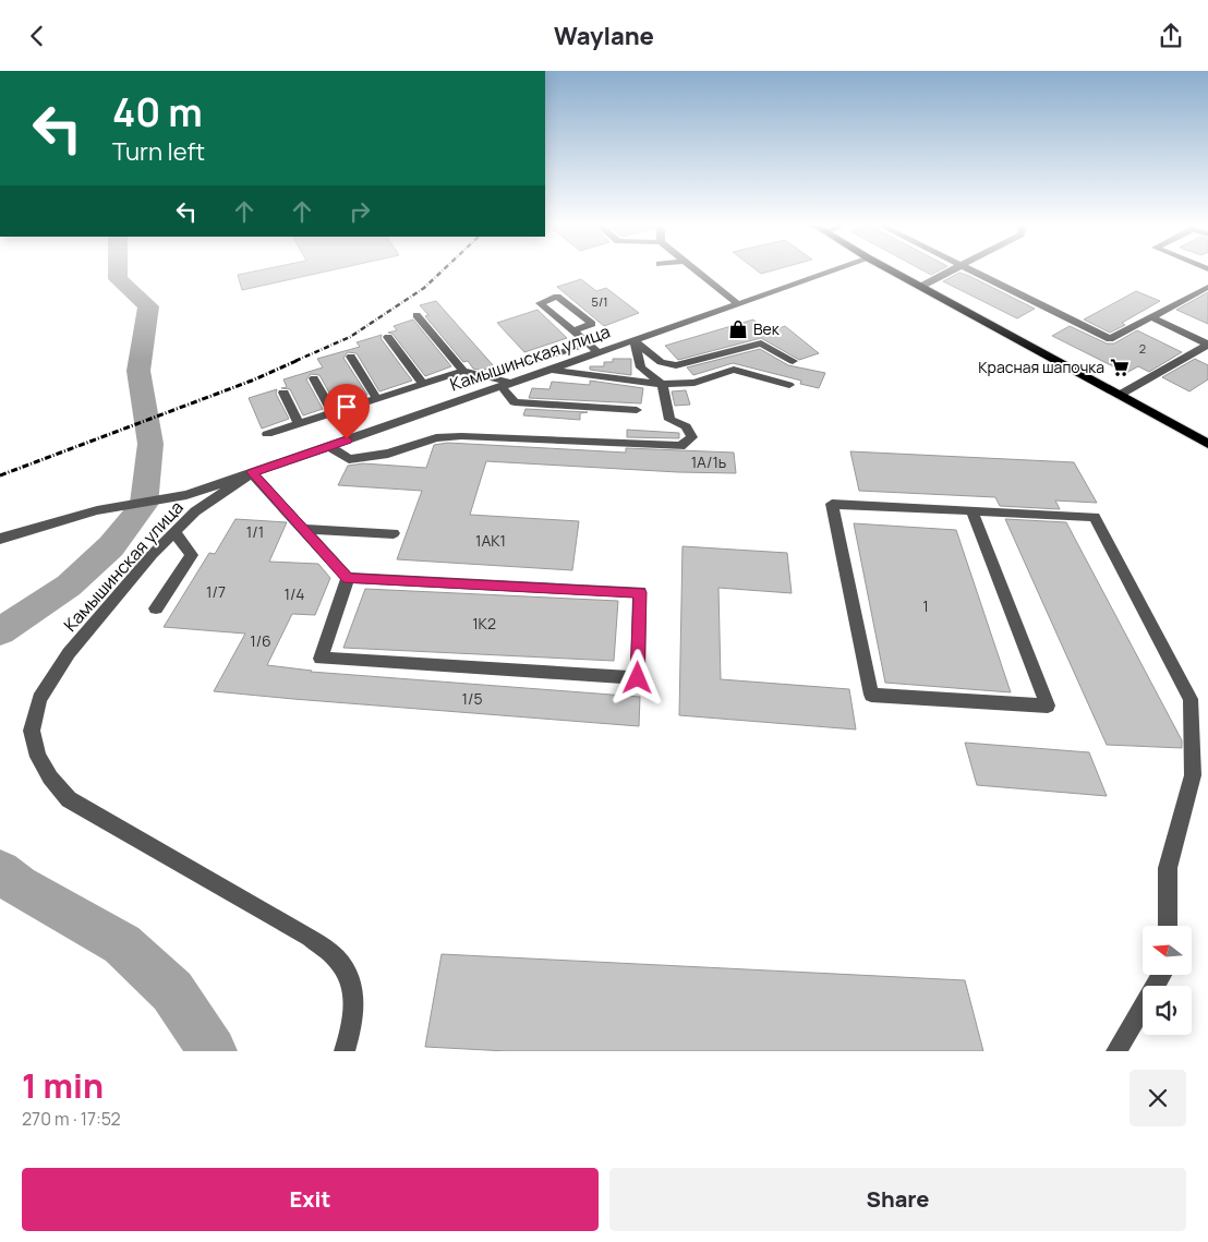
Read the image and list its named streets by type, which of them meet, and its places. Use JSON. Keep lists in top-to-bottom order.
{
  "streets": {
    "street": ["Камышинская улица"]
  },
  "places": {
    "shop": ["Век"],
    "supermarket": ["Красная шапочка"]
  },
  "house_numbers": [
    "5/1",
    "2",
    "1А/1ь",
    "1/1",
    "1АК1",
    "1/7",
    "1/4",
    "1",
    "1К2",
    "1/6",
    "1/5"
  ],
  "north": "left",
  "page": {
    "header": "Waylane",
    "turn": ["40 m", "Turn left"],
    "heading": ["1 min", "270 m · 17:52"],
    "buttons": ["Exit", "Share"]
  }
}
